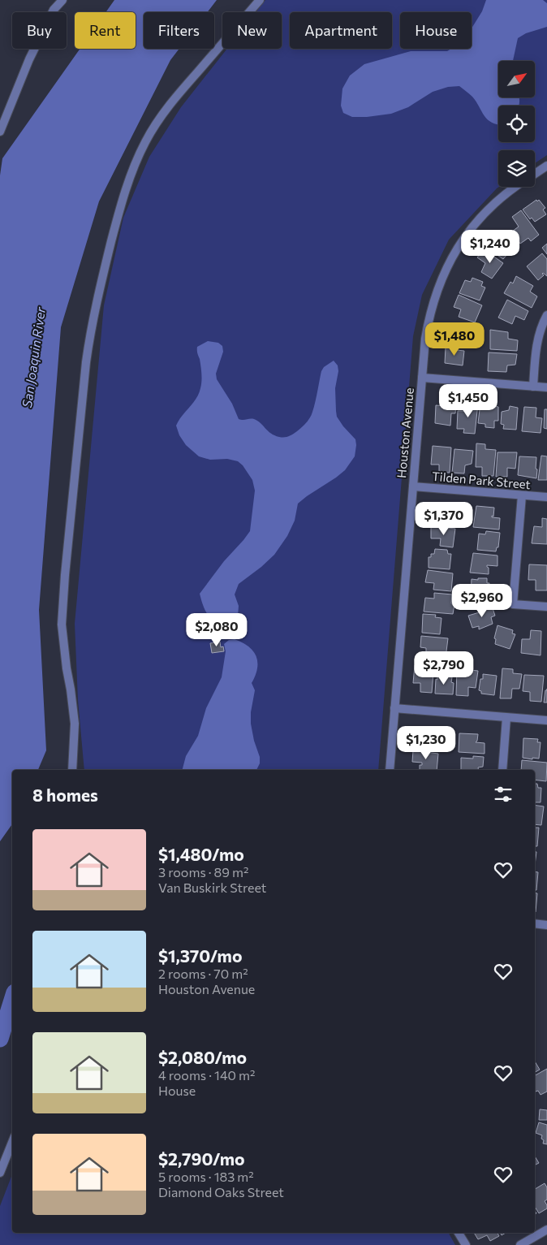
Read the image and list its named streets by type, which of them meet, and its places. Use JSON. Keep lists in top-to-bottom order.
{
  "streets": {
    "street": ["Houston Avenue", "Tilden Park Street"]
  },
  "crossings": [
    ["Houston Avenue", "Tilden Park Street"]
  ],
  "water": ["San Joaquin River"],
  "north": "top right",
  "page": {
    "chip": [
      "Buy",
      "Rent",
      "Filters",
      "New",
      "Apartment",
      "House"
    ],
    "price": [
      "$1,240",
      "$1,480",
      "$1,450",
      "$1,370",
      "$2,960",
      "$2,080",
      "$2,790",
      "$1,230"
    ],
    "heading": "8 homes",
    "list": [
      {
        "name": "$1,480/mo",
        "note": "3 rooms · 89 m² · Van Buskirk Street"
      },
      {
        "name": "$1,370/mo",
        "note": "2 rooms · 70 m² · Houston Avenue"
      },
      {
        "name": "$2,080/mo",
        "note": "4 rooms · 140 m² · House"
      },
      {
        "name": "$2,790/mo",
        "note": "5 rooms · 183 m² · Diamond Oaks Street"
      }
    ]
  }
}
